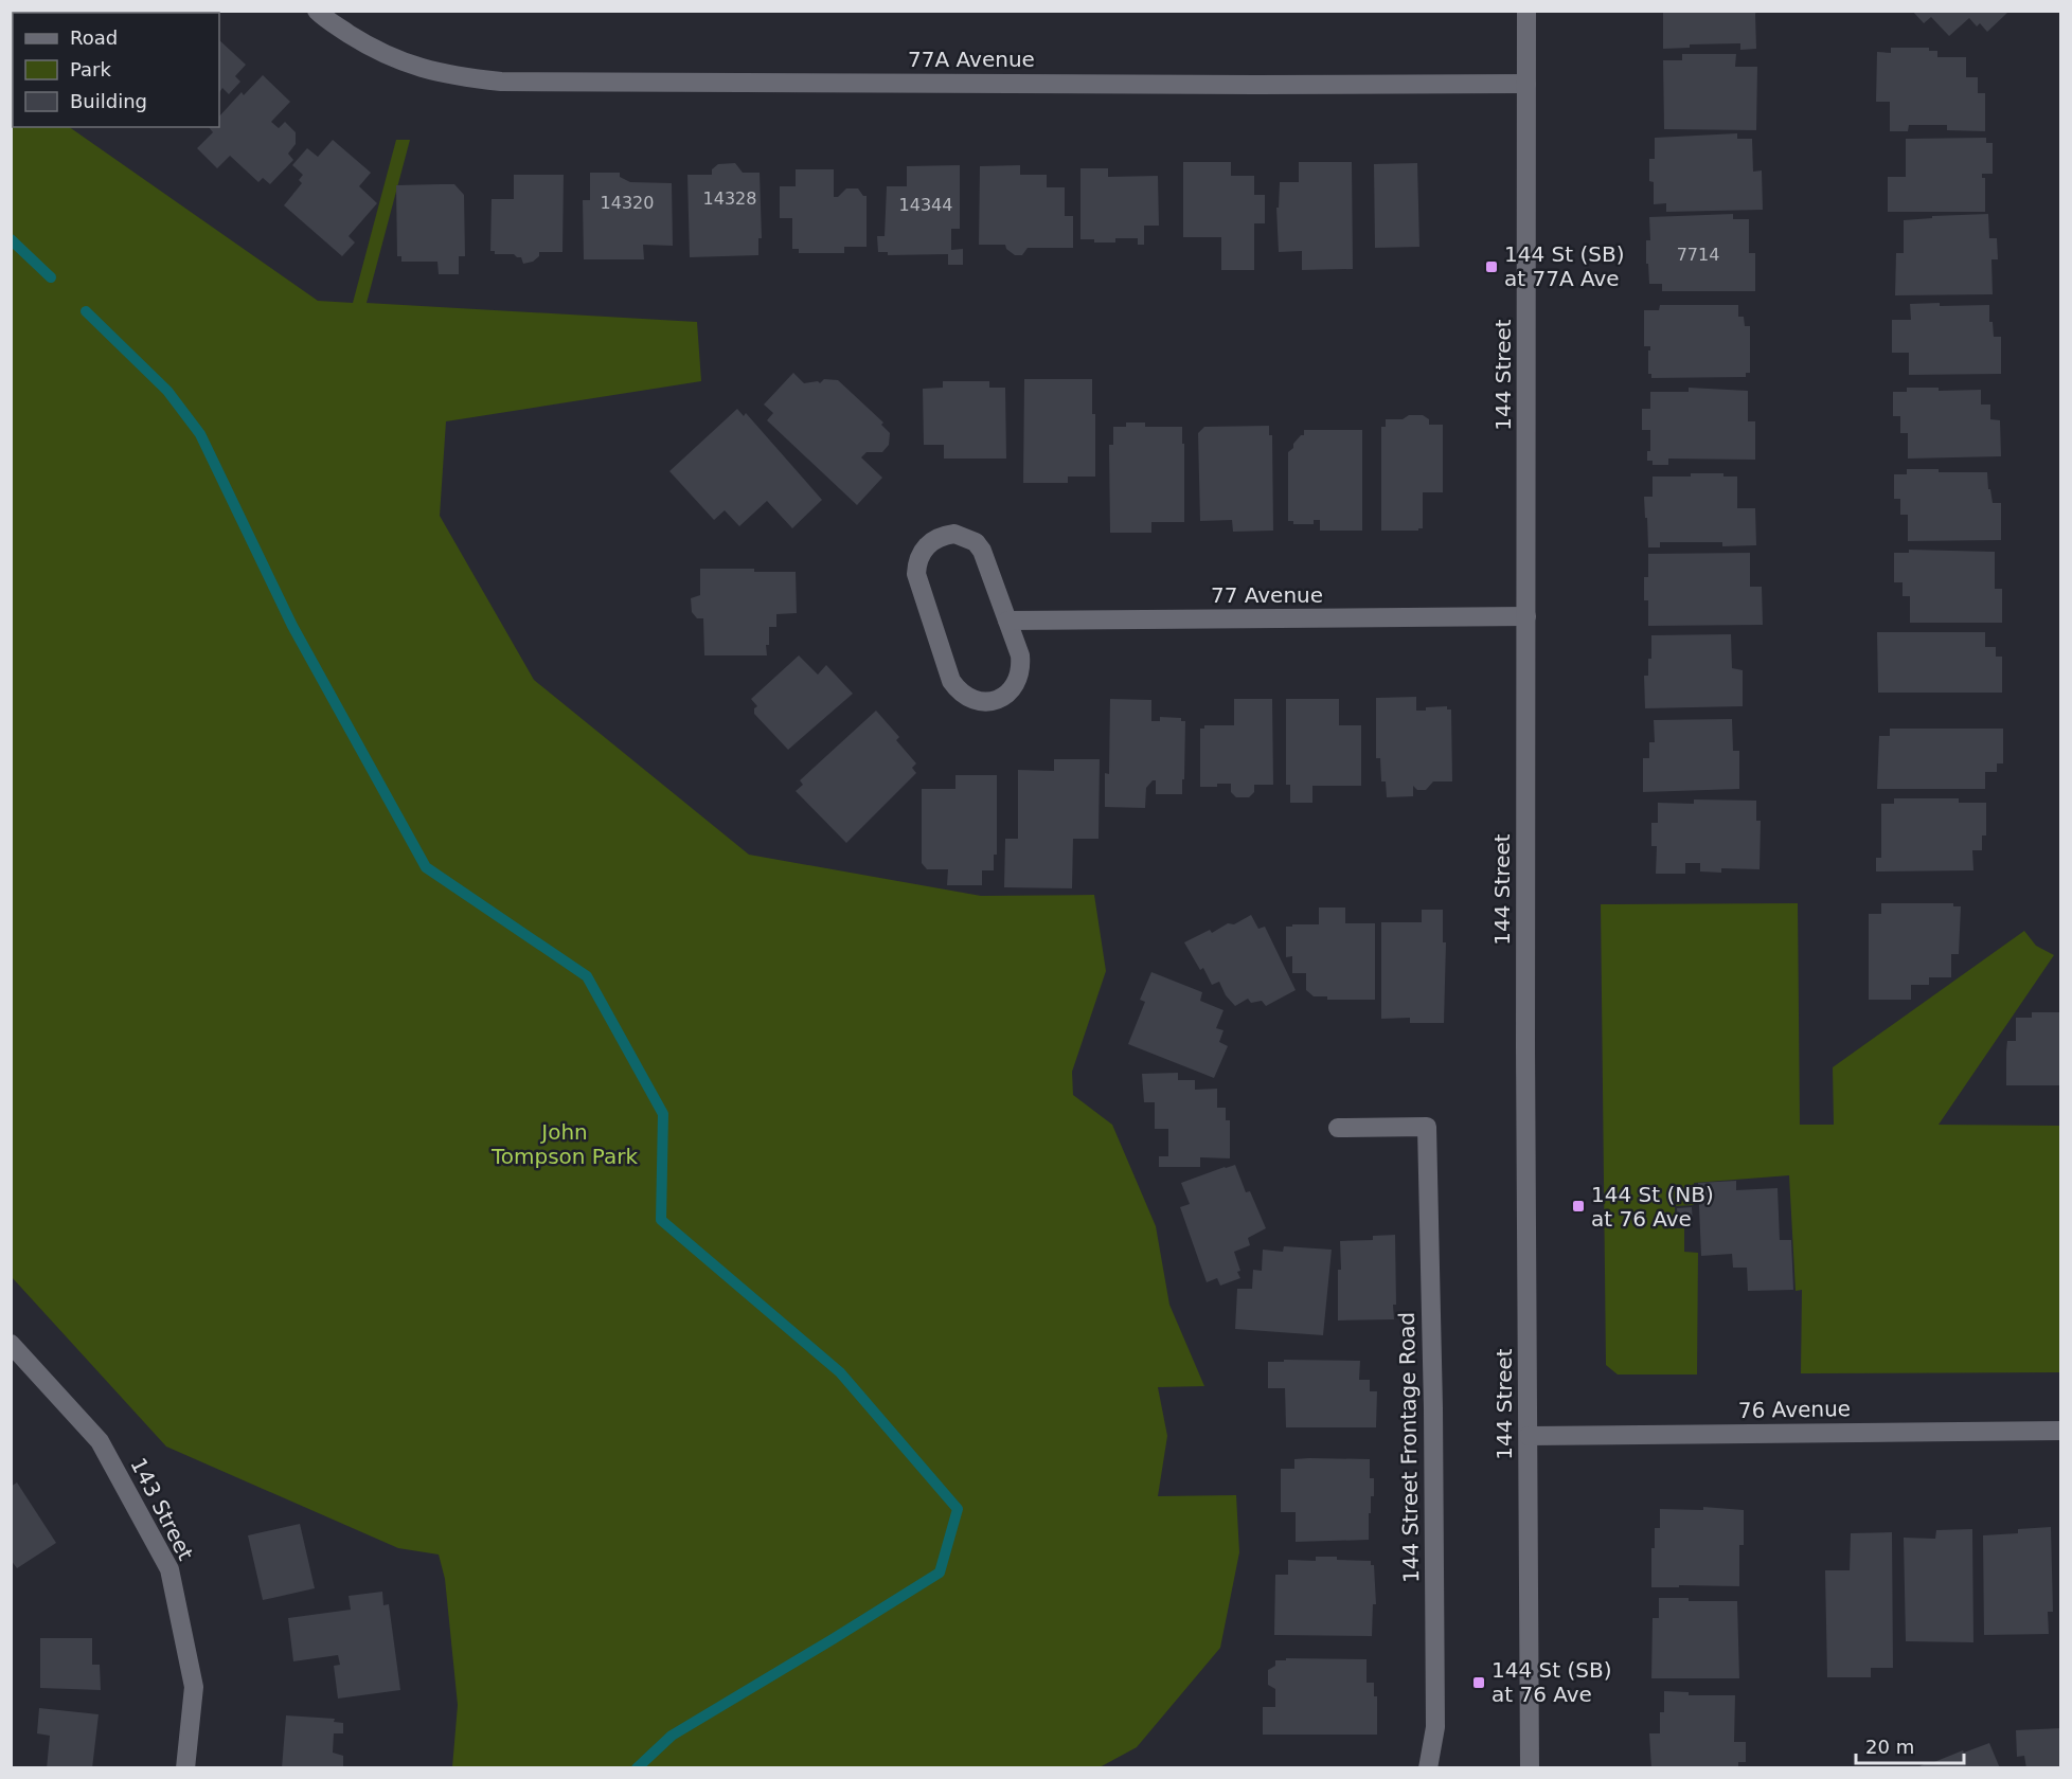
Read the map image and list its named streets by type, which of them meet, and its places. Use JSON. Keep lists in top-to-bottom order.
{
  "streets": {
    "street": [
      "77A Avenue",
      "144 Street",
      "77 Avenue",
      "76 Avenue",
      "144 Street Frontage Road",
      "143 Street"
    ]
  },
  "crossings": [
    ["77A Avenue", "144 Street"],
    ["144 Street", "77 Avenue"],
    ["144 Street", "76 Avenue"]
  ],
  "parks": ["John Tompson Park"],
  "places": {
    "transit": ["144 St (SB) at 77A Ave", "144 St (NB) at 76 Ave", "144 St (SB) at 76 Ave"]
  },
  "house_numbers": [
    "14328",
    "14320",
    "14344",
    "7714"
  ],
  "legend": ["Road", "Park", "Building"],
  "scale_bar": "20 m"
}
